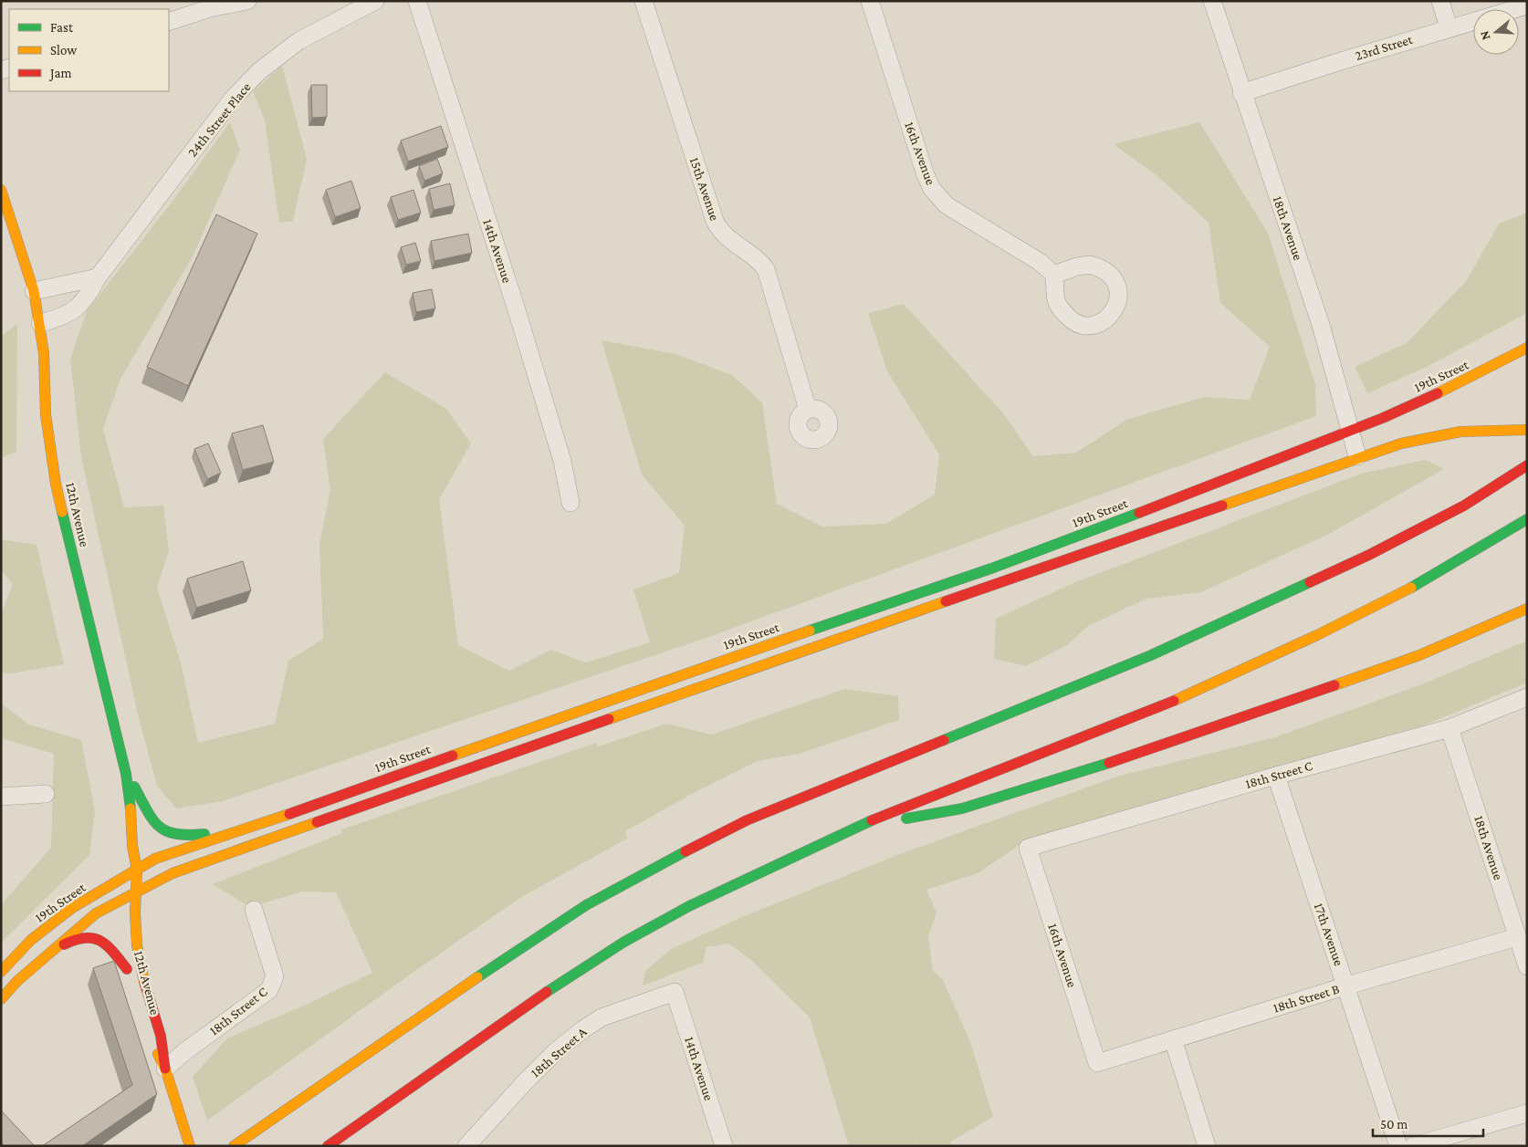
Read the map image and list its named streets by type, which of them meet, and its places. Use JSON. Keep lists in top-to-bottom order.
{
  "streets": {
    "main road": ["19th Street", "12th Avenue"],
    "street": [
      "23rd Street",
      "24th Street Place",
      "16th Avenue",
      "15th Avenue",
      "18th Avenue",
      "14th Avenue",
      "18th Street C",
      "17th Avenue",
      "18th Street B",
      "18th Street A"
    ]
  },
  "crossings": [
    ["23rd Street", "18th Avenue"],
    ["24th Street Place", "12th Avenue"],
    ["16th Avenue", "18th Street C"],
    ["16th Avenue", "18th Street B"],
    ["18th Avenue", "19th Street"],
    ["18th Avenue", "18th Street C"],
    ["18th Avenue", "18th Street B"],
    ["14th Avenue", "18th Street A"],
    ["19th Street", "12th Avenue"],
    ["12th Avenue", "18th Street C"],
    ["18th Street C", "17th Avenue"],
    ["17th Avenue", "18th Street B"]
  ],
  "legend": ["Fast", "Slow", "Jam"],
  "scale_bar": "50 m",
  "north": "left"
}
